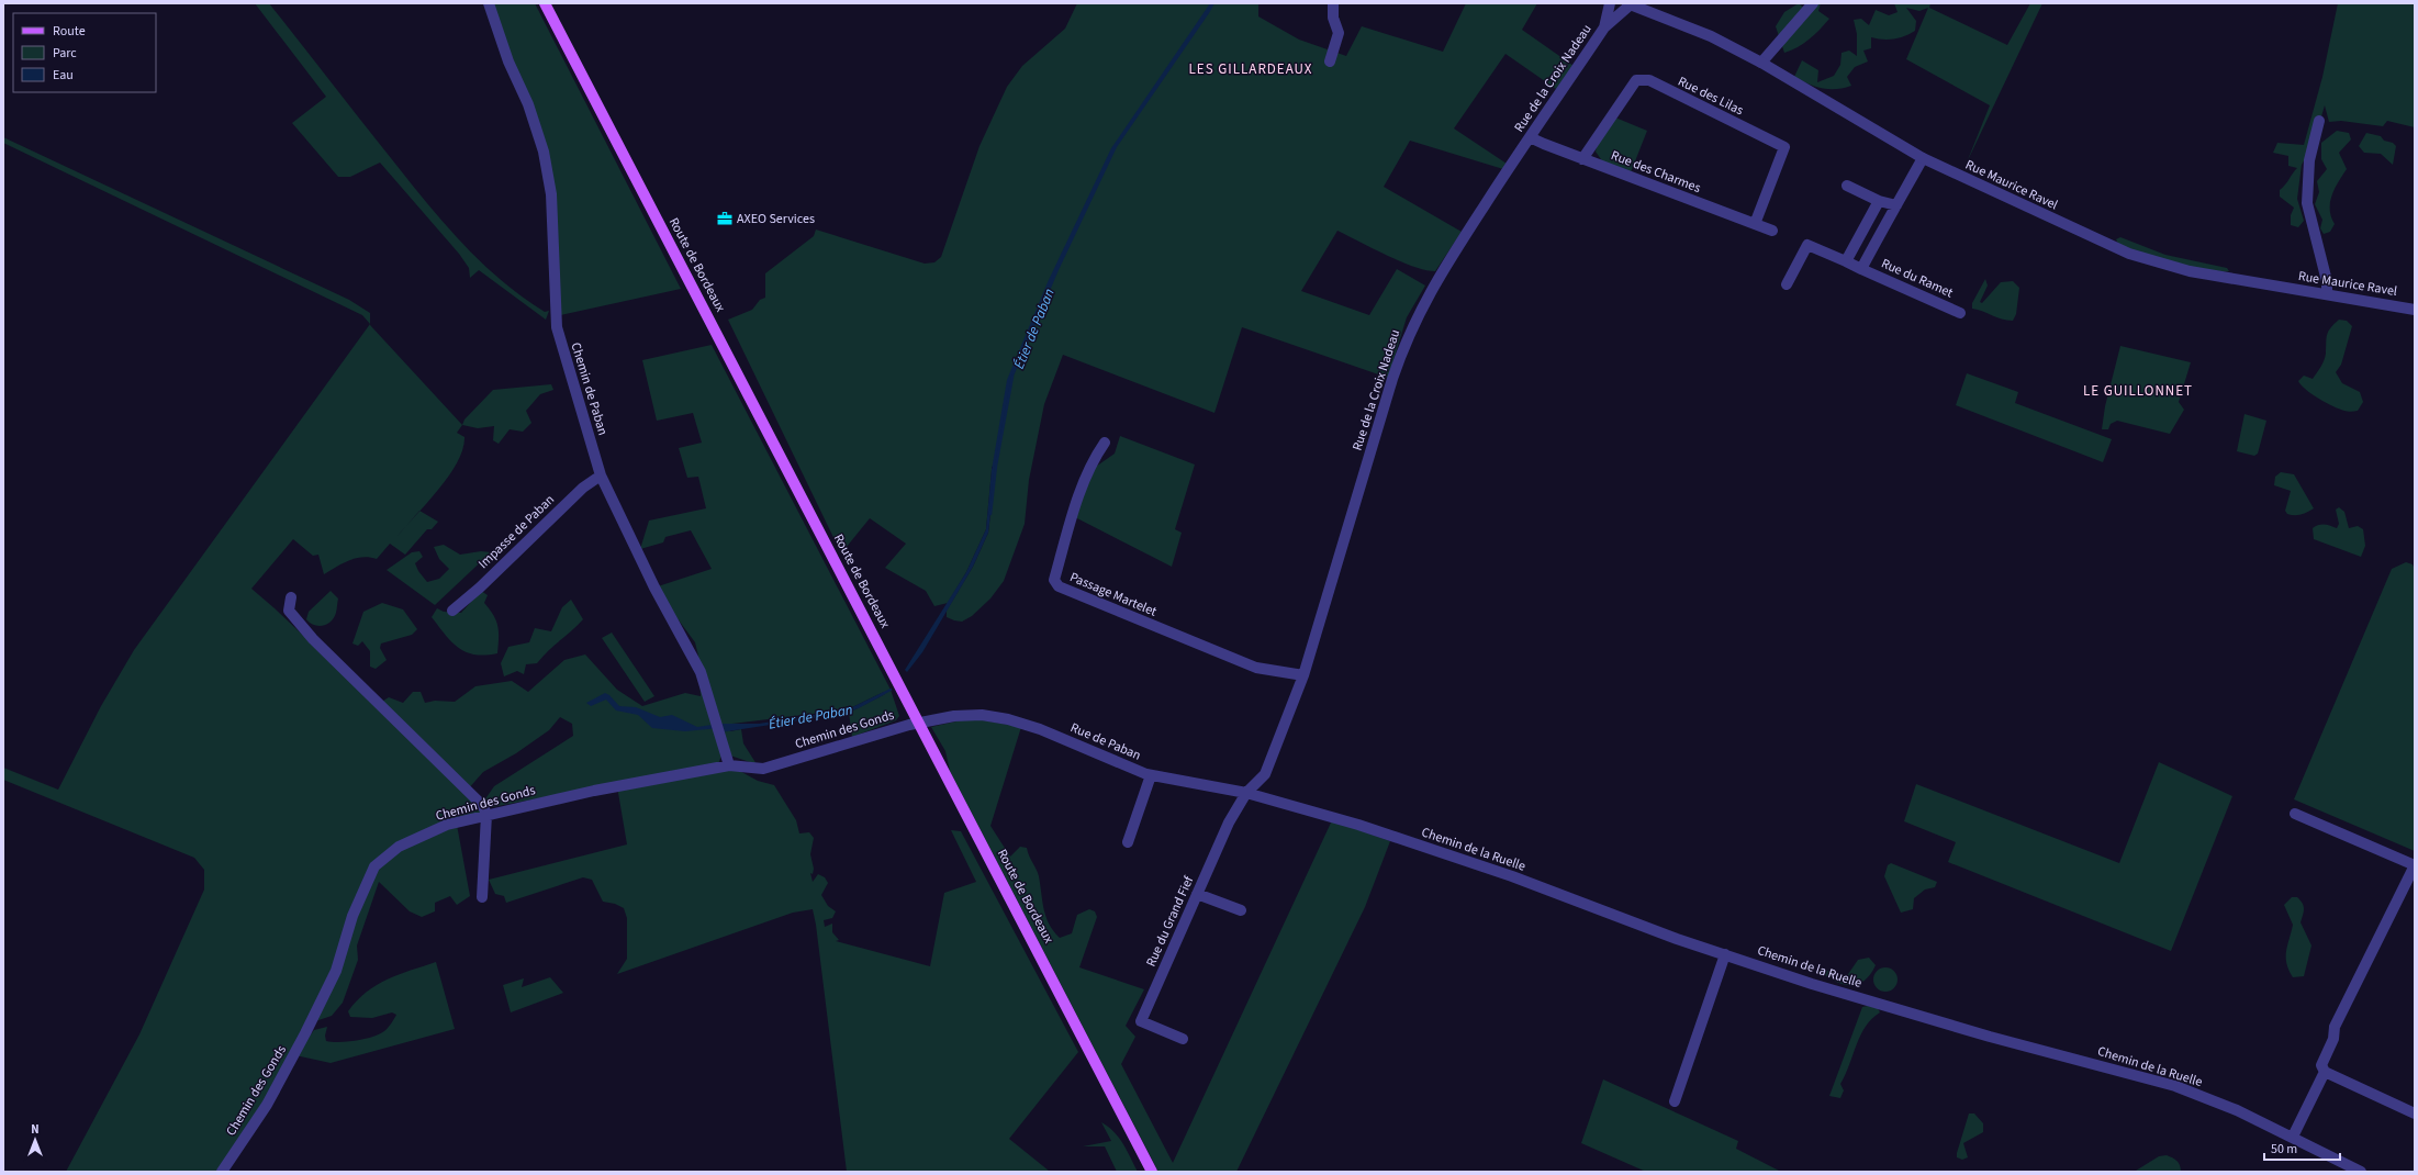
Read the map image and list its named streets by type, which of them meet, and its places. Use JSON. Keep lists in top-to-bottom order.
{
  "streets": {
    "main road": ["Route de Bordeaux"],
    "street": [
      "Rue de la Croix Nadeau",
      "Rue des Lilas",
      "Rue des Charmes",
      "Rue Maurice Ravel",
      "Rue du Ramet",
      "Chemin de Paban",
      "Impasse de Paban",
      "Passage Martelet",
      "Chemin des Gonds",
      "Rue de Paban",
      "Chemin de la Ruelle",
      "Rue du Grand Fief"
    ]
  },
  "crossings": [
    ["Rue de la Croix Nadeau", "Rue des Charmes"],
    ["Rue de la Croix Nadeau", "Passage Martelet"],
    ["Rue de la Croix Nadeau", "Rue de Paban"],
    ["Rue de la Croix Nadeau", "Chemin de la Ruelle"],
    ["Rue de la Croix Nadeau", "Rue du Grand Fief"],
    ["Rue des Lilas", "Rue des Charmes"],
    ["Rue Maurice Ravel", "Rue du Ramet"],
    ["Route de Bordeaux", "Chemin des Gonds"],
    ["Route de Bordeaux", "Rue de Paban"],
    ["Chemin de Paban", "Impasse de Paban"],
    ["Chemin de Paban", "Chemin des Gonds"],
    ["Chemin des Gonds", "Rue de Paban"],
    ["Rue de Paban", "Chemin de la Ruelle"],
    ["Rue de Paban", "Rue du Grand Fief"],
    ["Chemin de la Ruelle", "Rue du Grand Fief"]
  ],
  "districts": ["LES GILLARDEAUX", "LE GUILLONNET"],
  "water": ["Étier de Paban"],
  "places": {
    "office": ["AXEO Services"]
  },
  "legend": ["Route", "Parc", "Eau"],
  "scale_bar": "50 m",
  "north": "top"
}
